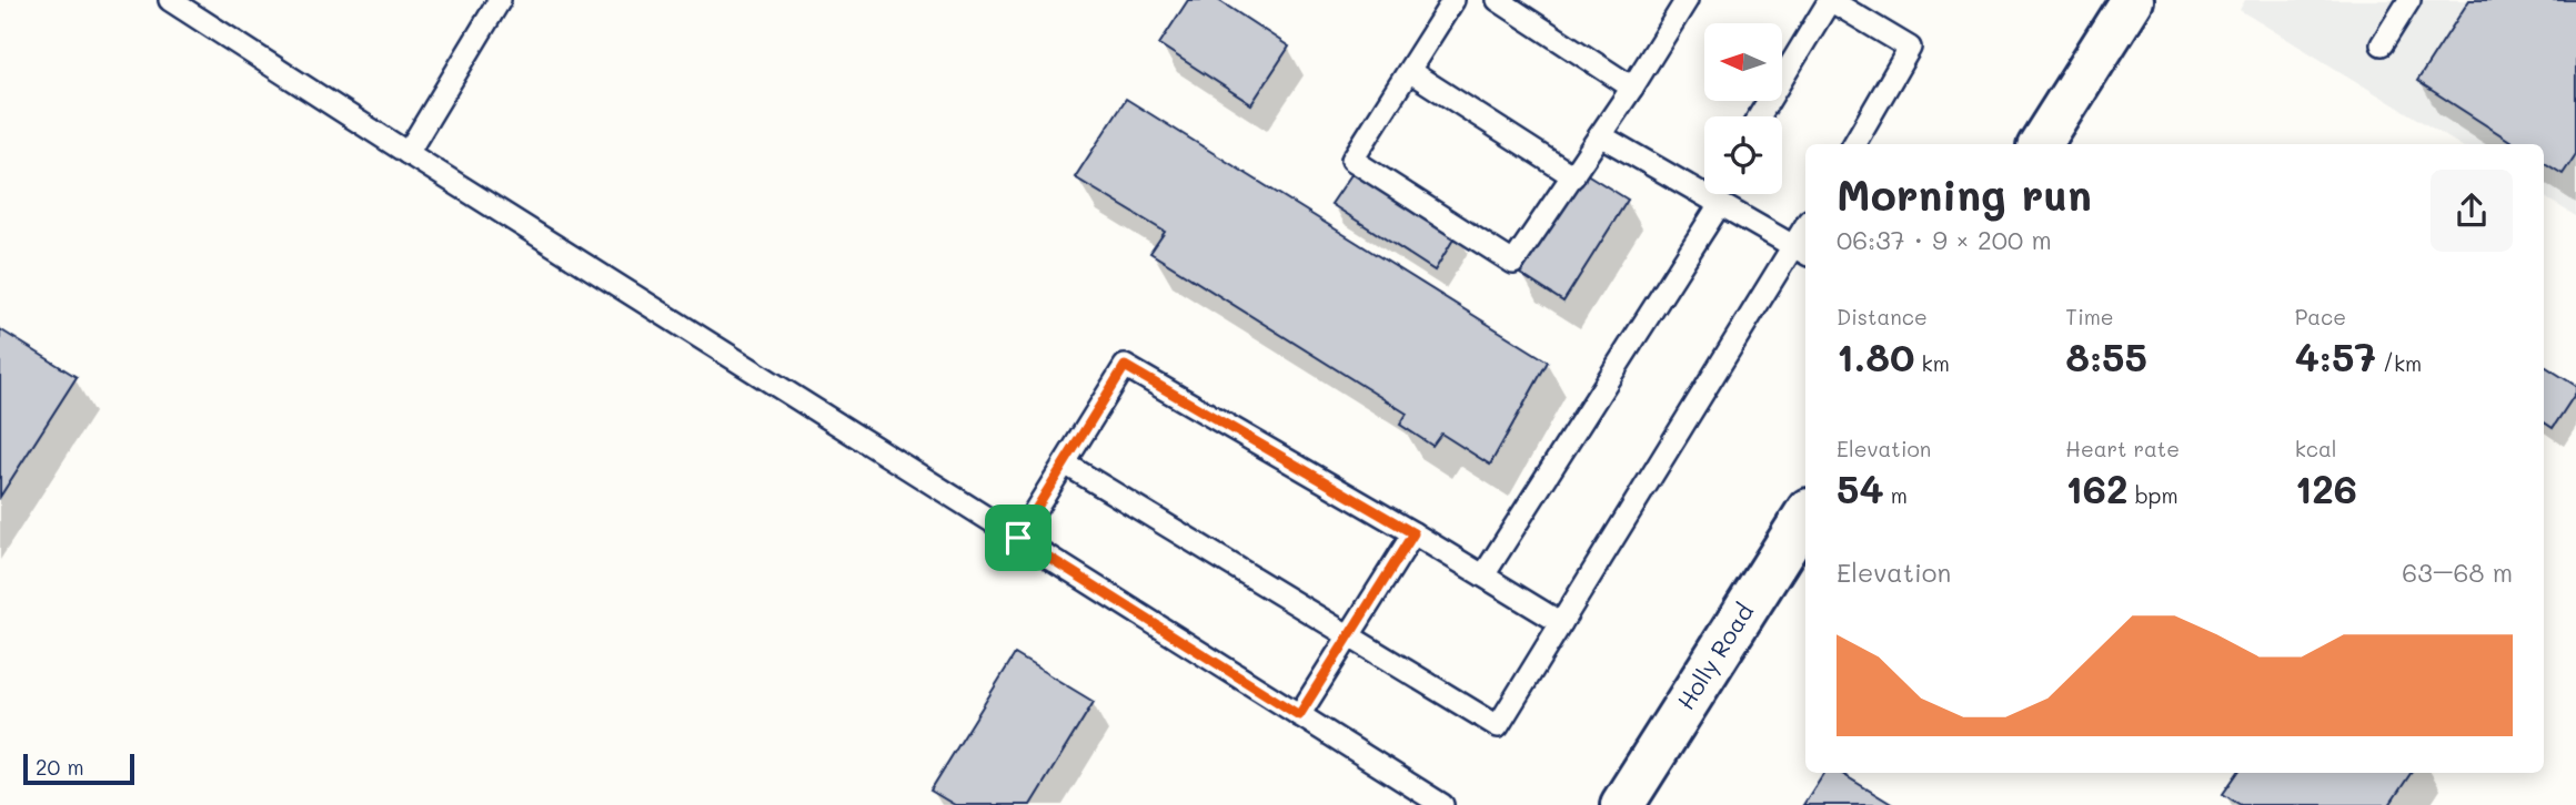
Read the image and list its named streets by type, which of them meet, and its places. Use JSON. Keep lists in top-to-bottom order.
{
  "streets": {
    "main road": ["Holly Road"]
  },
  "scale_bar": "20 m",
  "north": "left",
  "page": {
    "heading": ["Morning run", "06:37 · 9 × 200 m"],
    "stats": [
      ["Distance", "1.80 km"],
      ["Time", "8:55"],
      ["Pace", "4:57 /km"],
      ["Elevation", "54 m"],
      ["Heart rate", "162 bpm"],
      ["kcal", "126"]
    ],
    "chart": ["Elevation", "63–68 m"],
    "scale": "20 m"
  }
}
